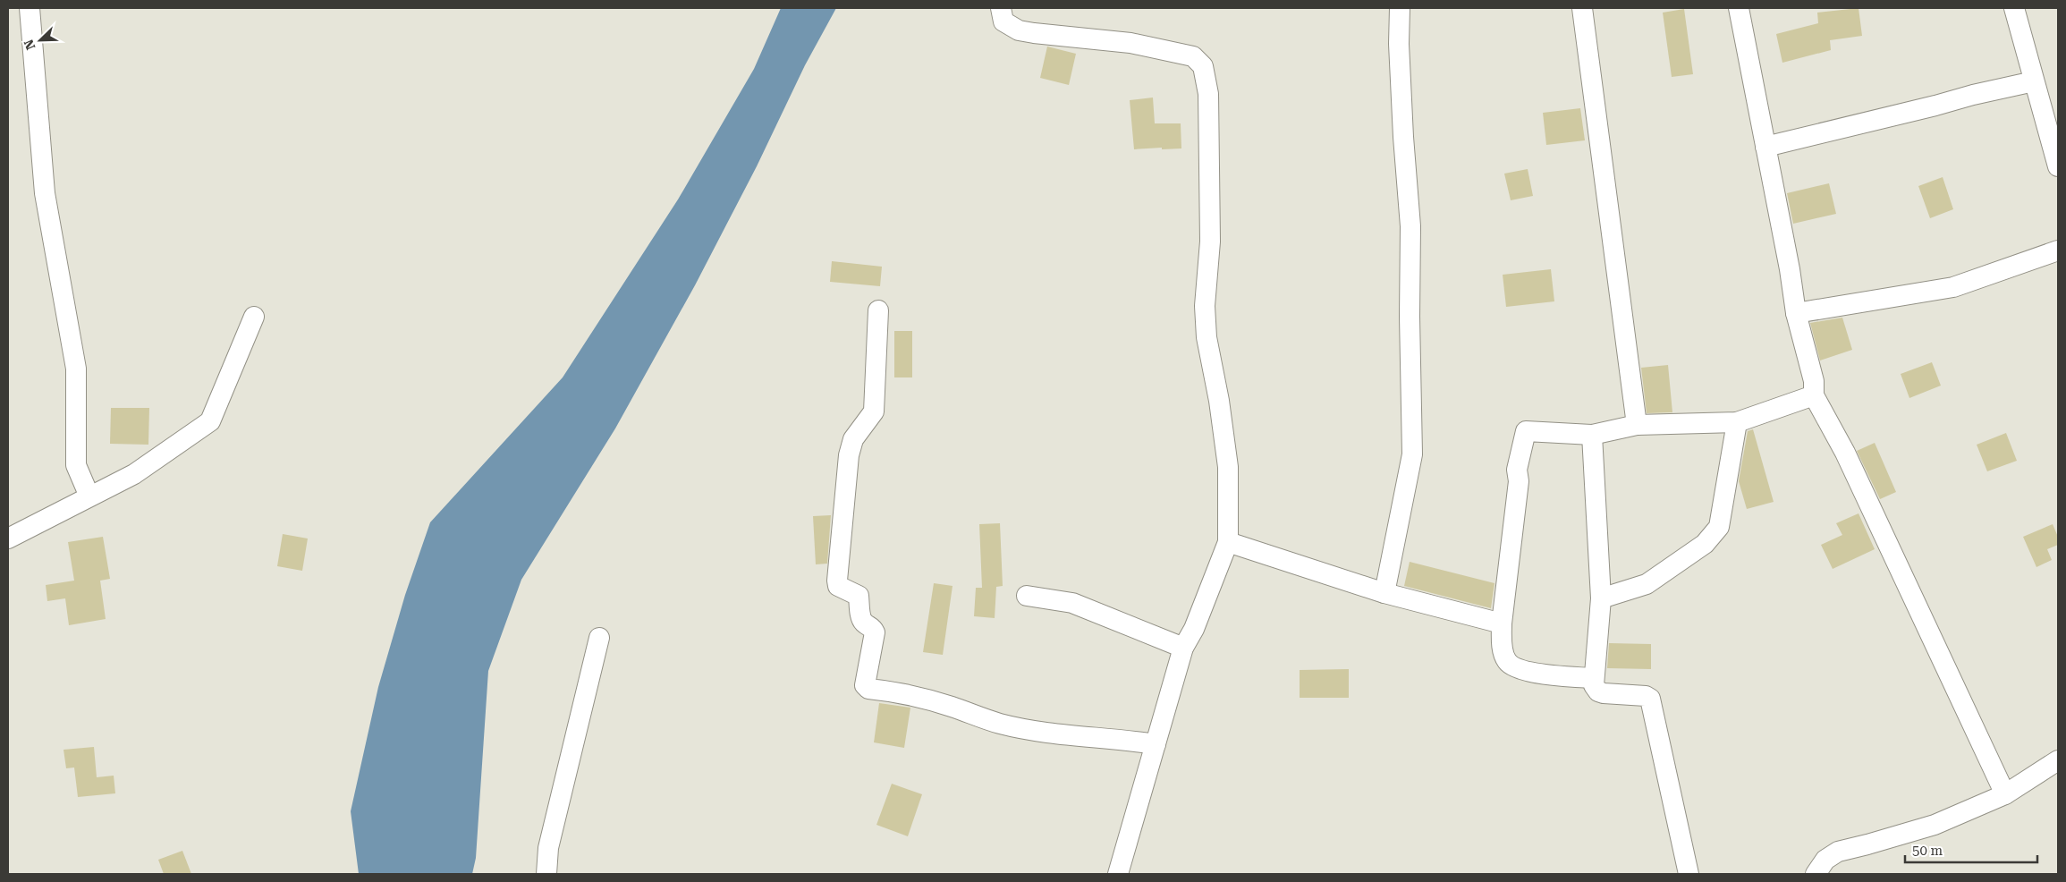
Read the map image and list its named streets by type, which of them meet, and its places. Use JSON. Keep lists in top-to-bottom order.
{
  "scale_bar": "50 m",
  "north": "bottom left"
}
